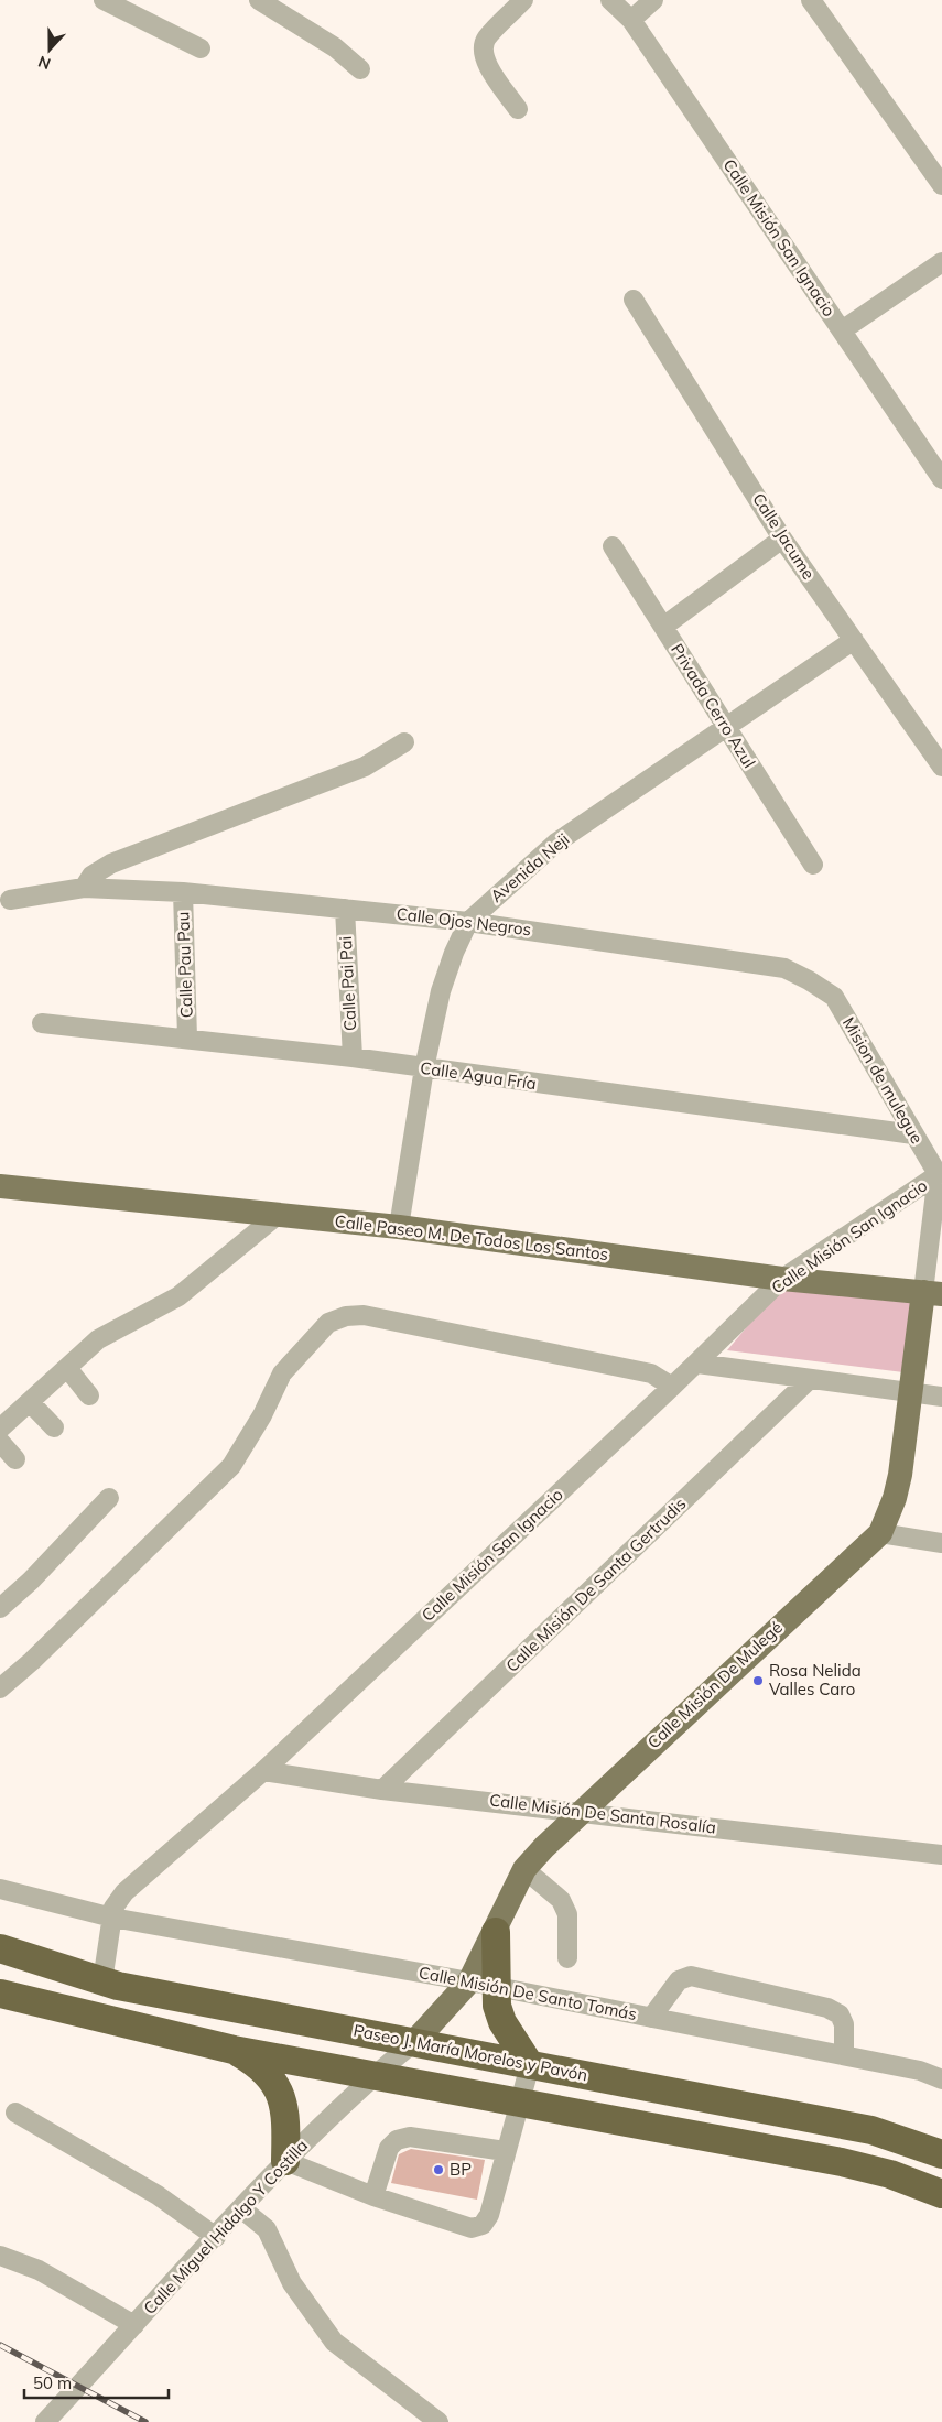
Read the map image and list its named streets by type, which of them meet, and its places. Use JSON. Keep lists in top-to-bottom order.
{
  "streets": {
    "highway": ["Paseo J. María Morelos y Pavón"],
    "main road": ["Calle Paseo M. De Todos Los Santos", "Calle Misión De Mulegé"],
    "street": [
      "Calle Misión San Ignacio",
      "Calle Jacume",
      "Privada Cerro Azul",
      "Avenida Neji",
      "Calle Ojos Negros",
      "Calle Pau Pau",
      "Calle Pai Pai",
      "Calle Agua Fría",
      "Mision de mulegue",
      "Calle Misión De Santa Gertrudis",
      "Calle Misión De Santa Rosalía",
      "Calle Misión De Santo Tomás",
      "Calle Miguel Hidalgo Y Costilla"
    ]
  },
  "crossings": [
    ["Calle Misión San Ignacio", "Mision de mulegue"],
    ["Calle Misión San Ignacio", "Calle Paseo M. De Todos Los Santos"],
    ["Calle Misión San Ignacio", "Calle Misión De Santa Rosalía"],
    ["Calle Misión San Ignacio", "Calle Misión De Santo Tomás"],
    ["Calle Misión San Ignacio", "Paseo J. María Morelos y Pavón"],
    ["Calle Jacume", "Avenida Neji"],
    ["Privada Cerro Azul", "Avenida Neji"],
    ["Avenida Neji", "Calle Ojos Negros"],
    ["Avenida Neji", "Calle Agua Fría"],
    ["Avenida Neji", "Calle Paseo M. De Todos Los Santos"],
    ["Calle Ojos Negros", "Calle Pau Pau"],
    ["Calle Ojos Negros", "Calle Pai Pai"],
    ["Calle Ojos Negros", "Mision de mulegue"],
    ["Calle Pau Pau", "Calle Agua Fría"],
    ["Calle Pai Pai", "Calle Agua Fría"],
    ["Calle Agua Fría", "Mision de mulegue"],
    ["Calle Paseo M. De Todos Los Santos", "Calle Misión De Mulegé"],
    ["Calle Misión De Santa Gertrudis", "Calle Misión De Santa Rosalía"],
    ["Calle Misión De Mulegé", "Calle Misión De Santa Rosalía"],
    ["Paseo J. María Morelos y Pavón", "Calle Miguel Hidalgo Y Costilla"]
  ],
  "places": ["Rosa Nelida Valles Caro", "BP"],
  "scale_bar": "50 m",
  "north": "bottom"
}
